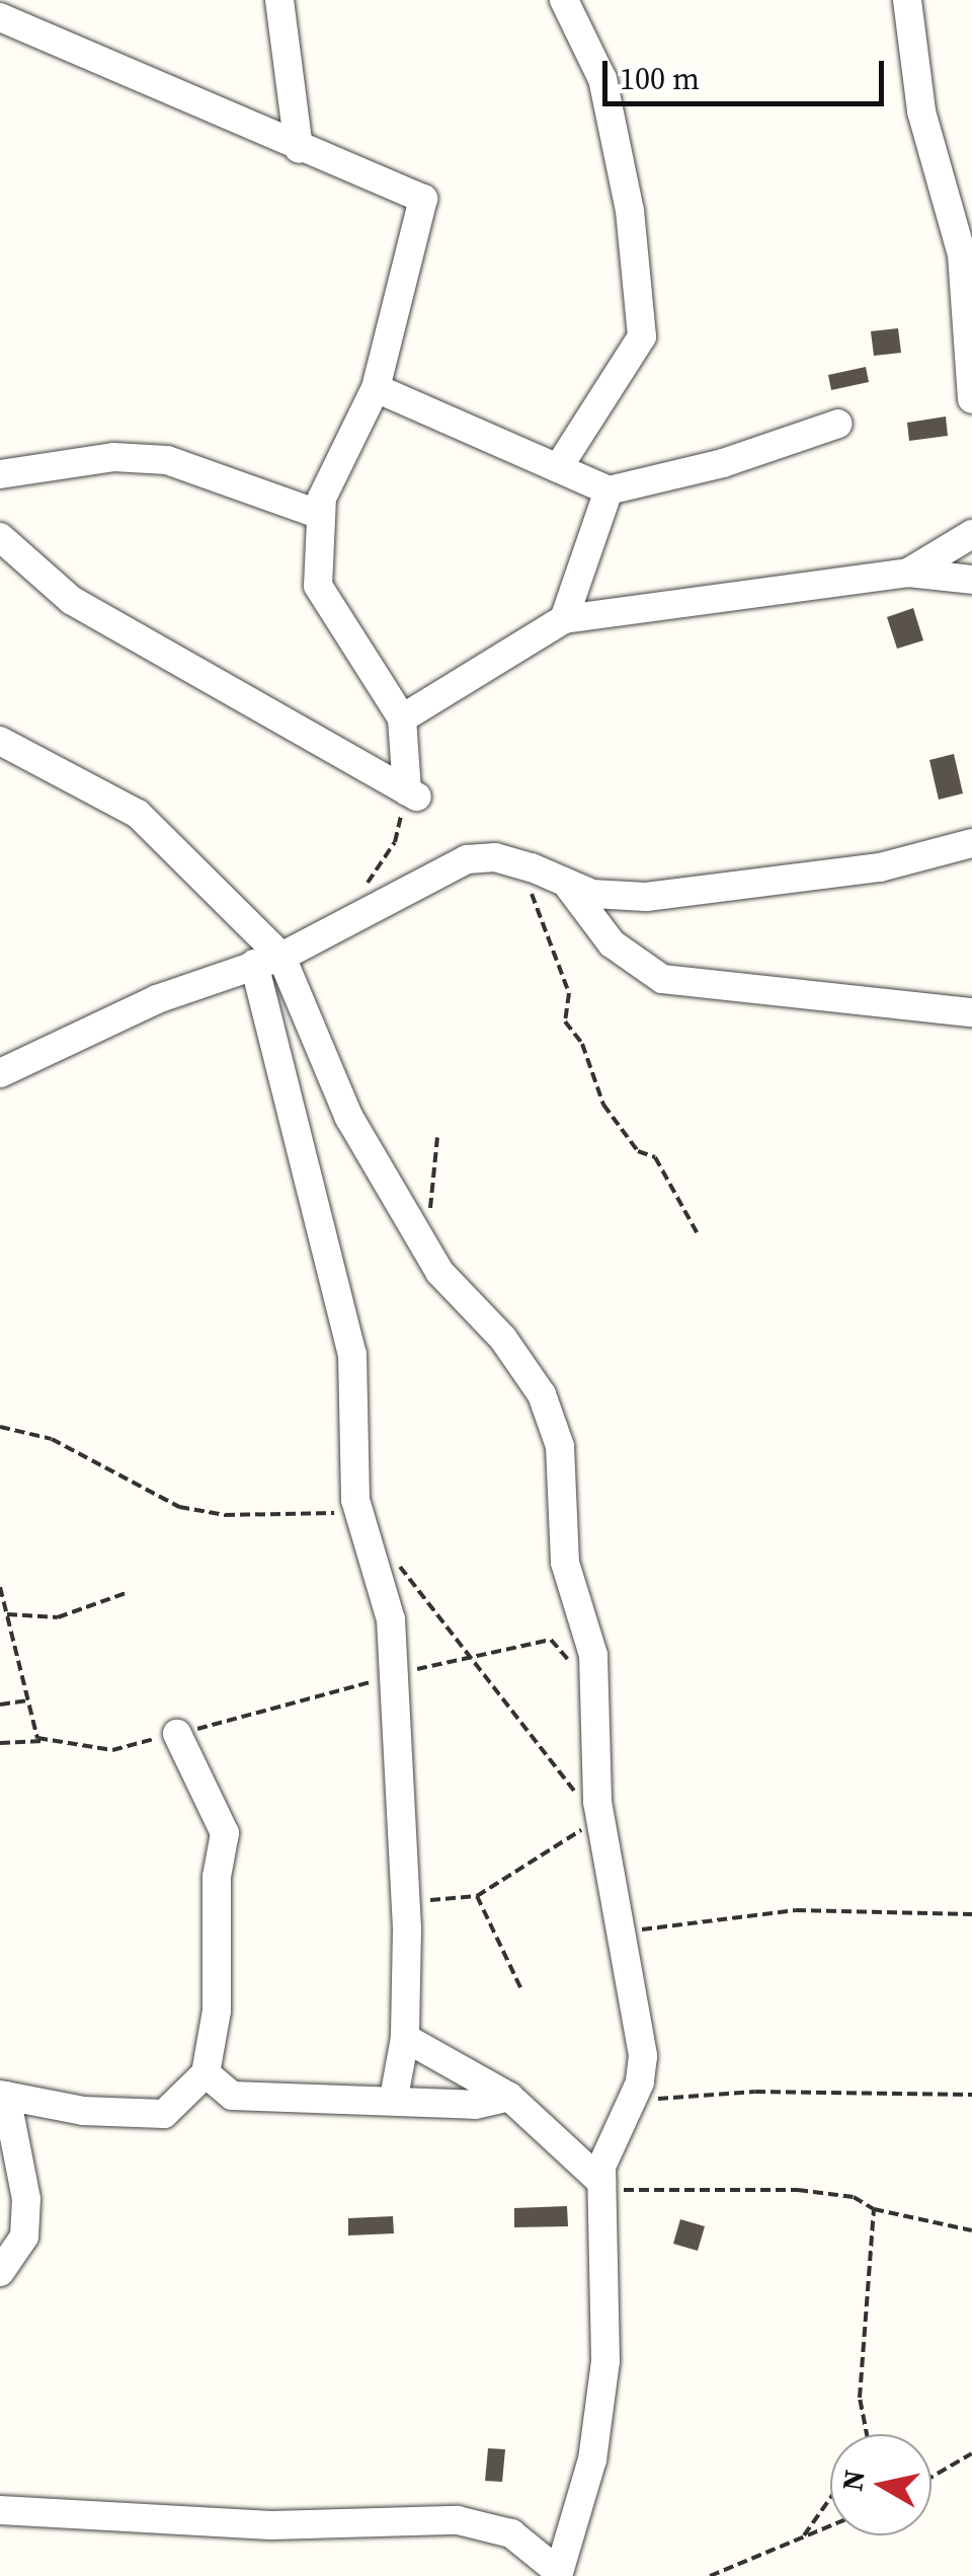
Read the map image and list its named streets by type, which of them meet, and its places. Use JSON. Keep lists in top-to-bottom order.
{
  "scale_bar": "100 m",
  "north": "left"
}
